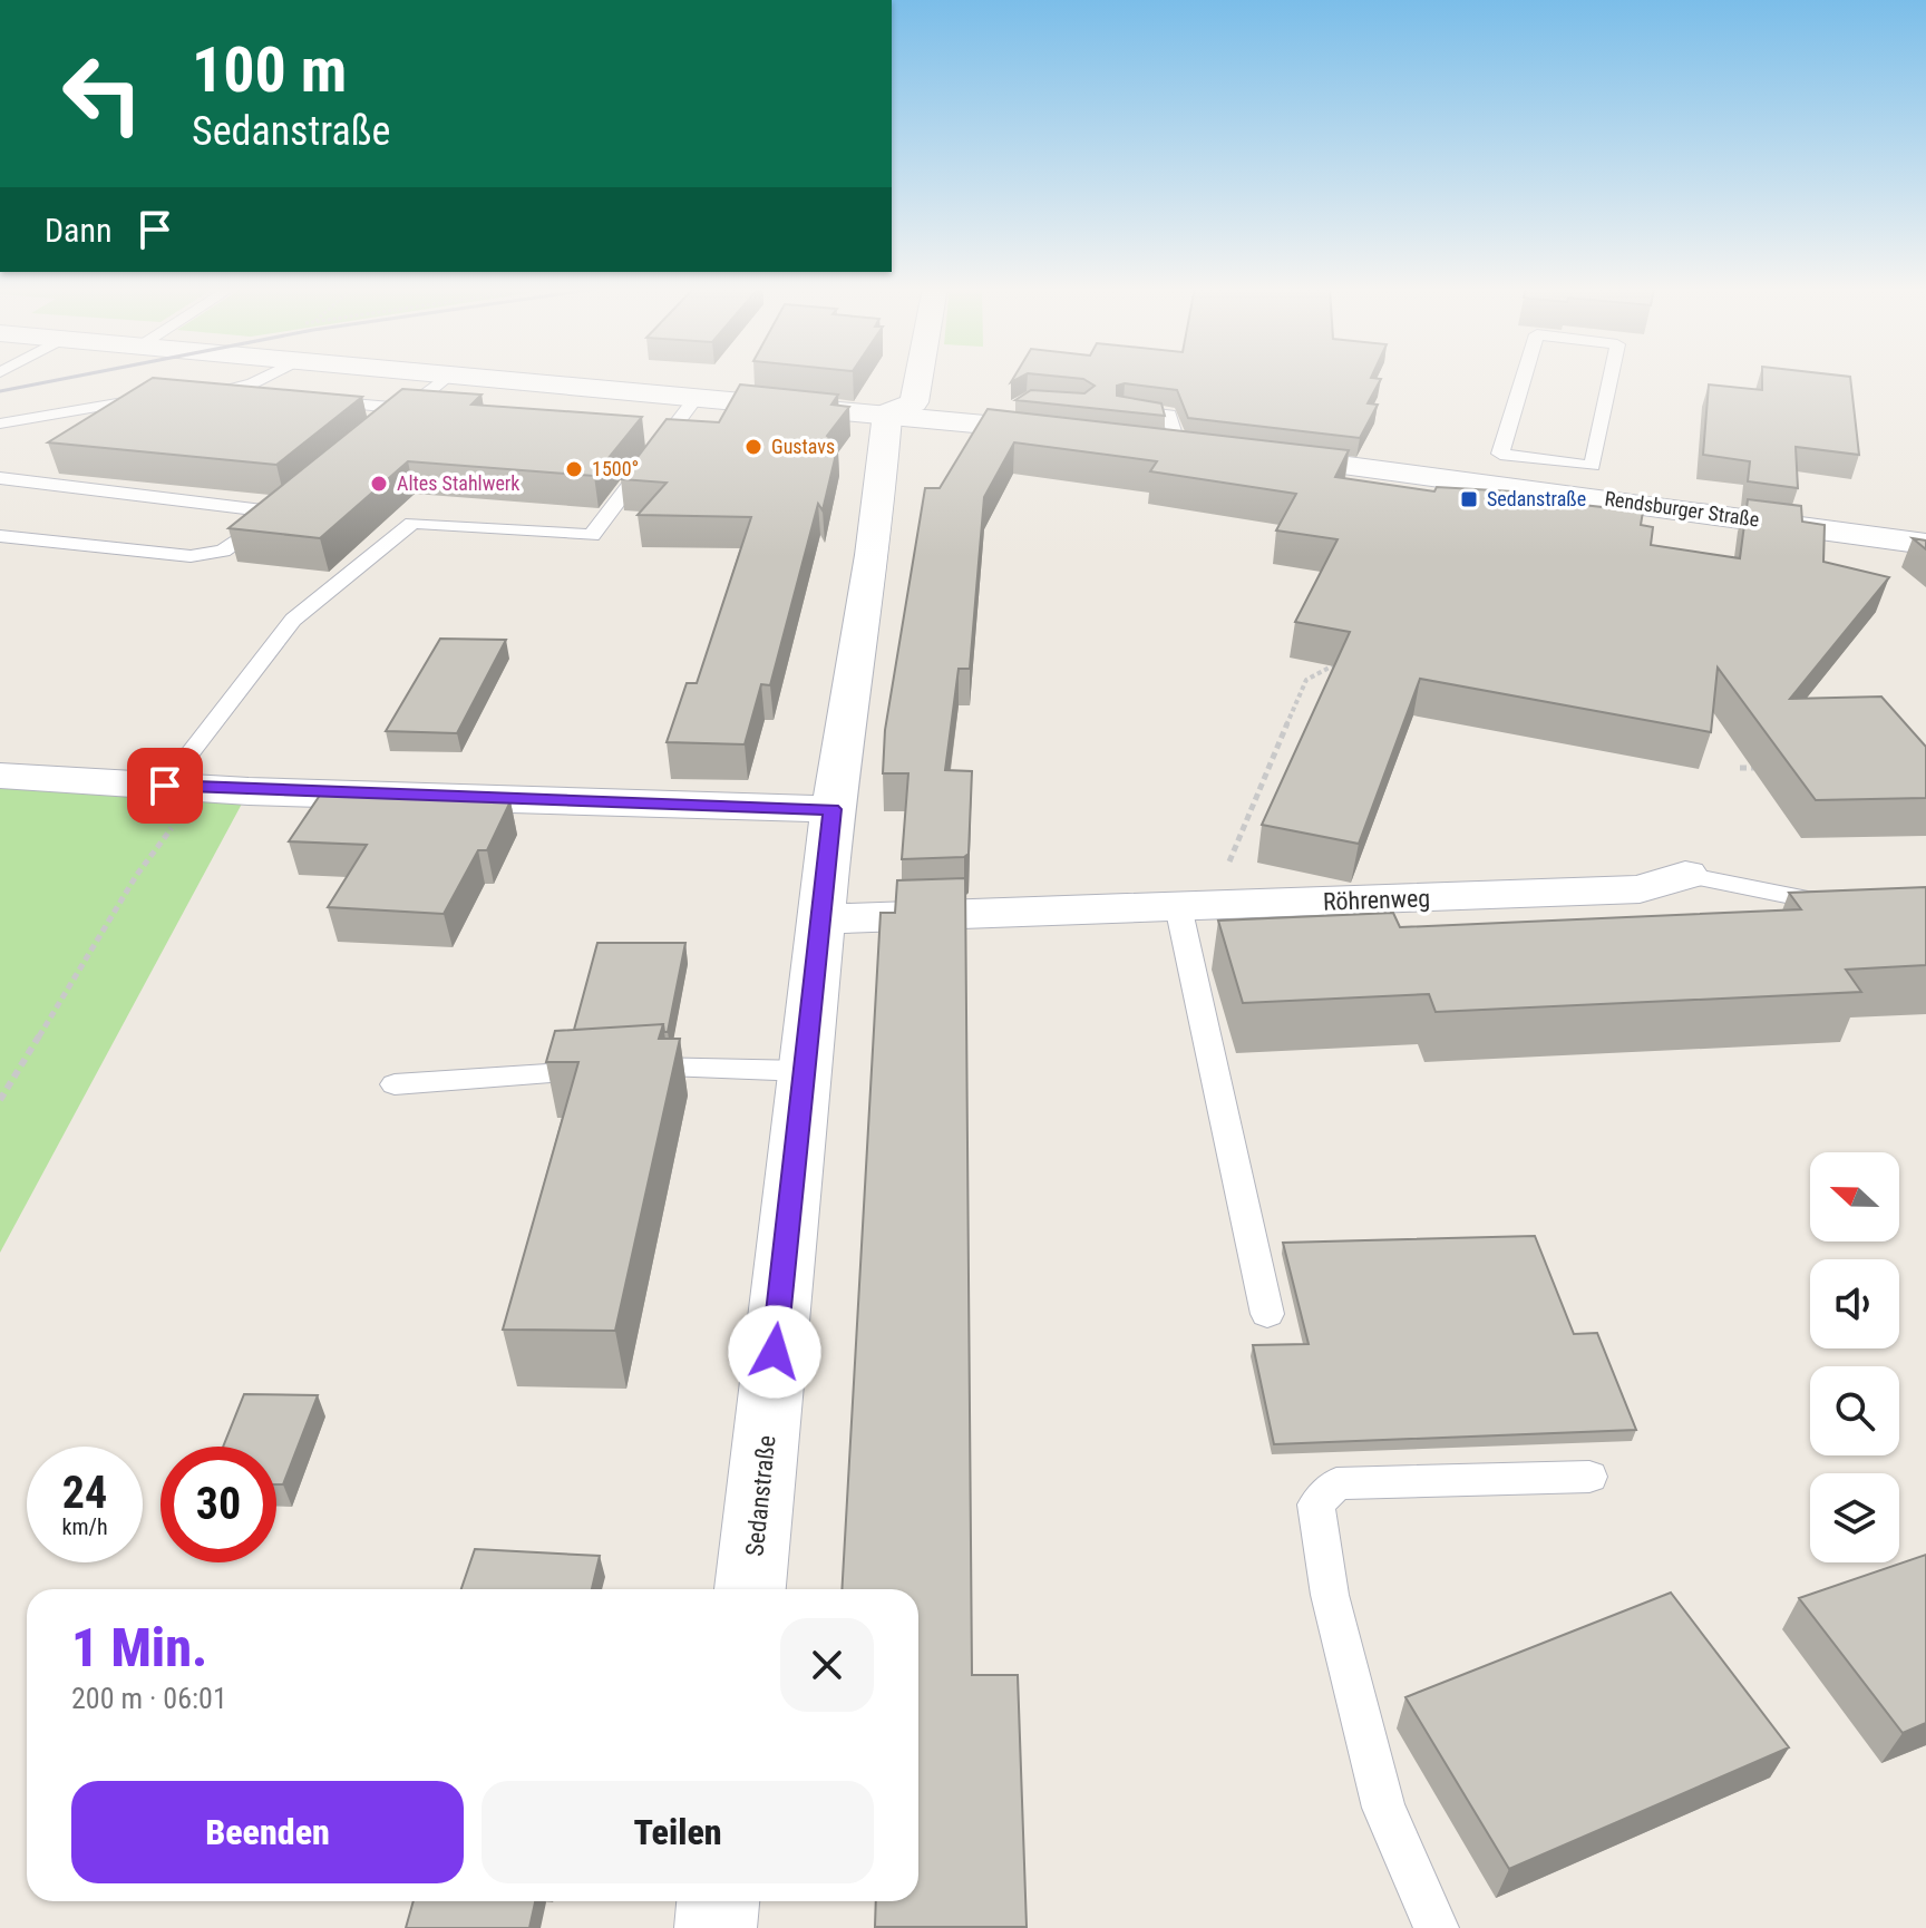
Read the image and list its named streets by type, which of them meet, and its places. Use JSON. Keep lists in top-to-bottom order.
{
  "streets": {
    "street": ["Rendsburger Straße", "Röhrenweg", "Sedanstraße"]
  },
  "crossings": [
    ["Röhrenweg", "Sedanstraße"]
  ],
  "places": {
    "other": ["Gustavs", "1500°", "Altes Stahlwerk"],
    "transit": ["Sedanstraße"]
  },
  "north": "left",
  "page": {
    "turn": ["100 m", "Sedanstraße"],
    "then": "Dann",
    "speed": "24 km/h",
    "limit": "30",
    "heading": ["1 Min.", "200 m · 06:01"],
    "buttons": ["Beenden", "Teilen"]
  }
}
